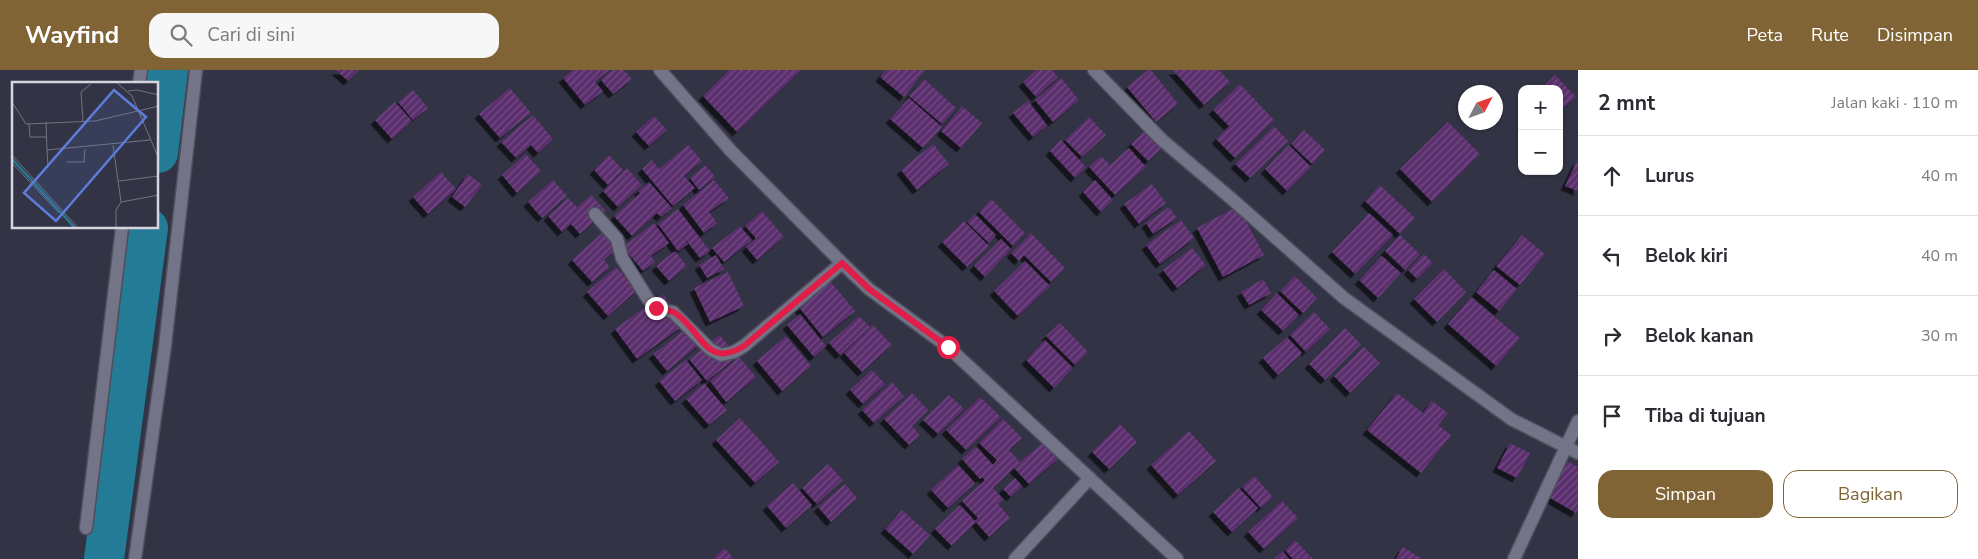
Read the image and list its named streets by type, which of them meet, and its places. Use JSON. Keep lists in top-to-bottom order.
{
  "north": "top right",
  "page": {
    "header": "Wayfind",
    "search": "Cari di sini",
    "nav": ["Peta", "Rute", "Disimpan"],
    "heading": ["2 mnt", "Jalan kaki · 110 m"],
    "map_buttons": ["+", "−"],
    "list": [
      ["Lurus", "40 m"],
      ["Belok kiri", "40 m"],
      ["Belok kanan", "30 m"],
      "Tiba di tujuan"
    ],
    "buttons": ["Simpan", "Bagikan"]
  }
}
